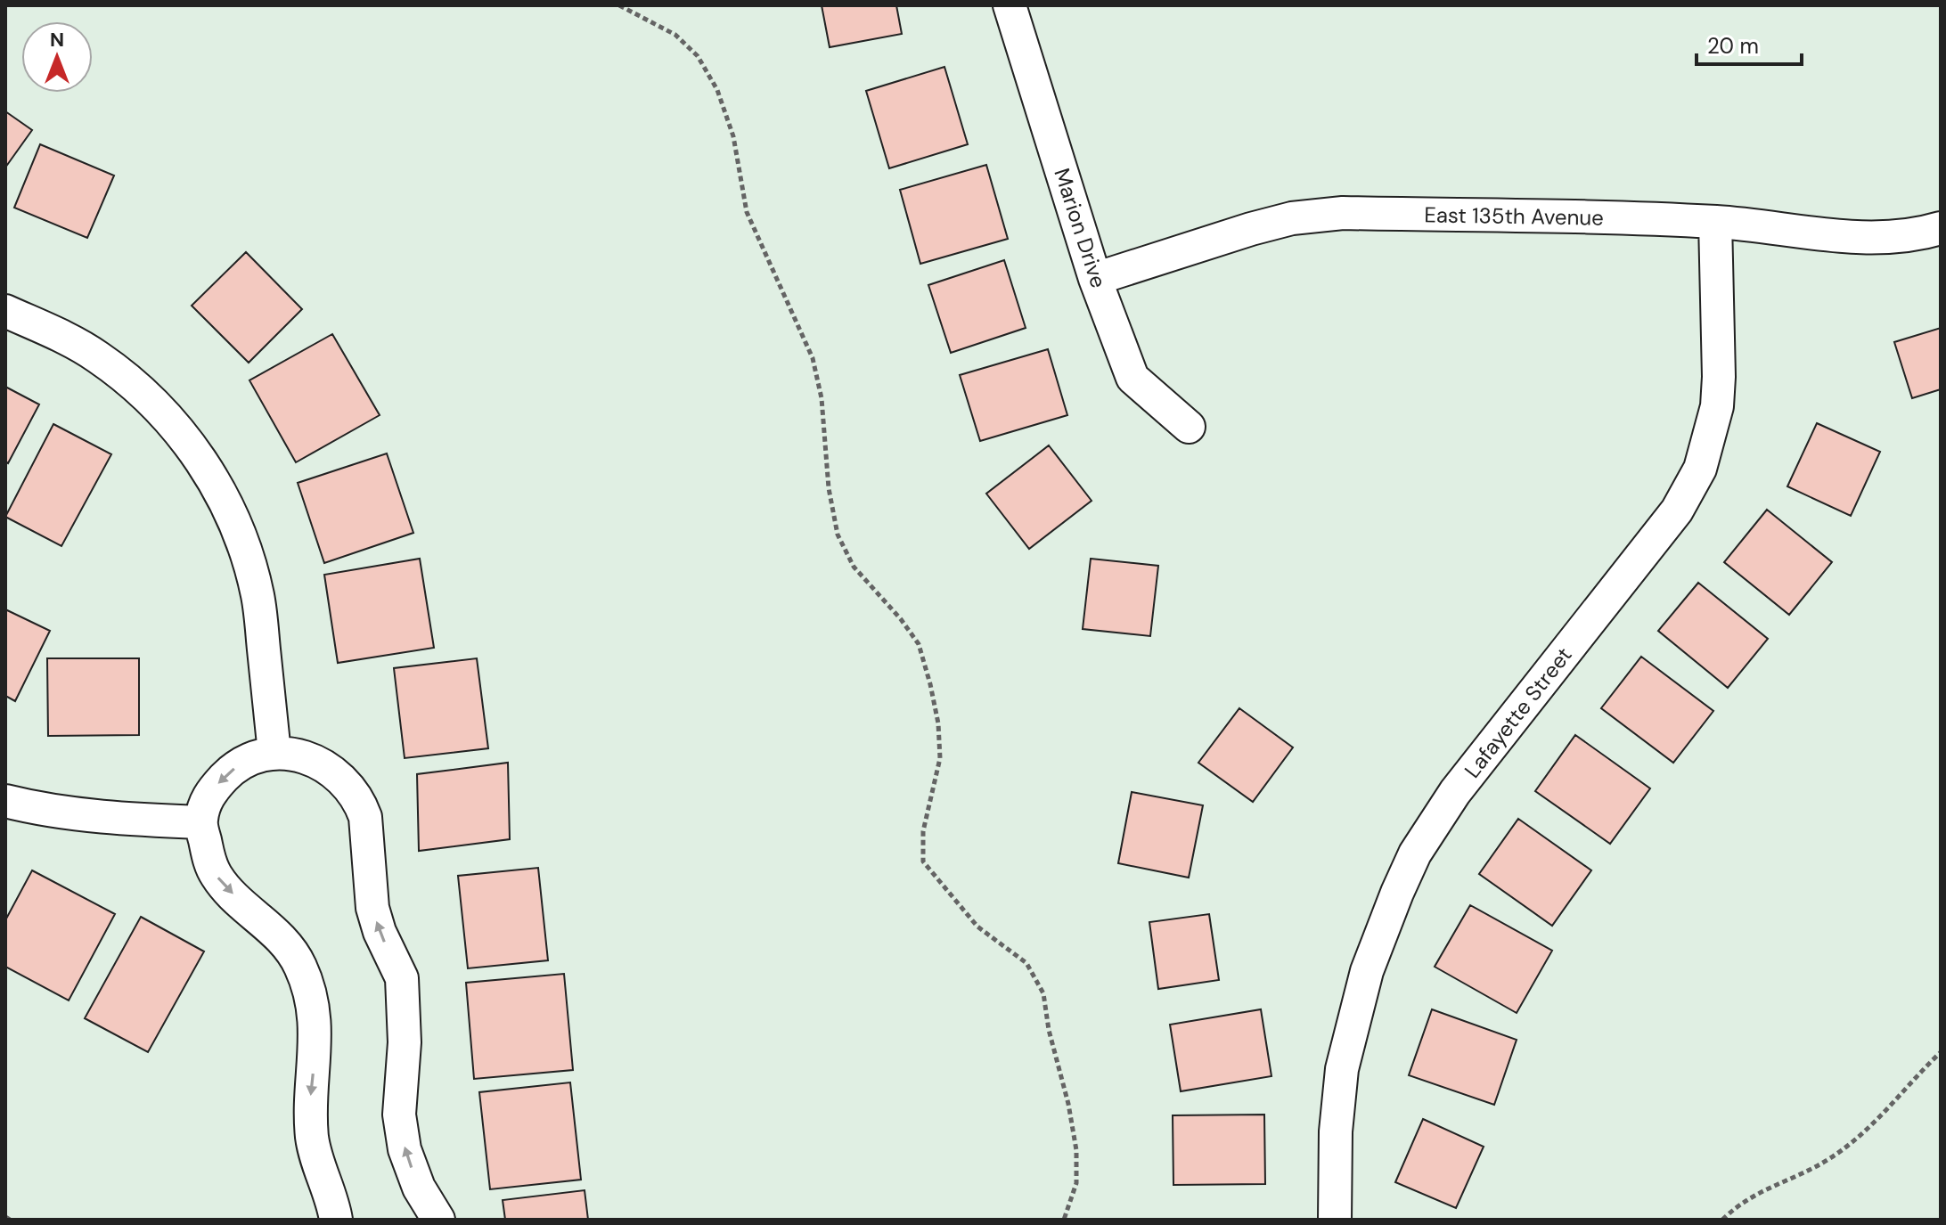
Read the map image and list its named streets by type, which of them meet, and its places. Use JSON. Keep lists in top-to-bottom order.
{
  "streets": {
    "street": ["East 135th Avenue", "Marion Drive", "Lafayette Street"]
  },
  "crossings": [
    ["East 135th Avenue", "Marion Drive"],
    ["East 135th Avenue", "Lafayette Street"]
  ],
  "scale_bar": "20 m",
  "north": "top"
}
